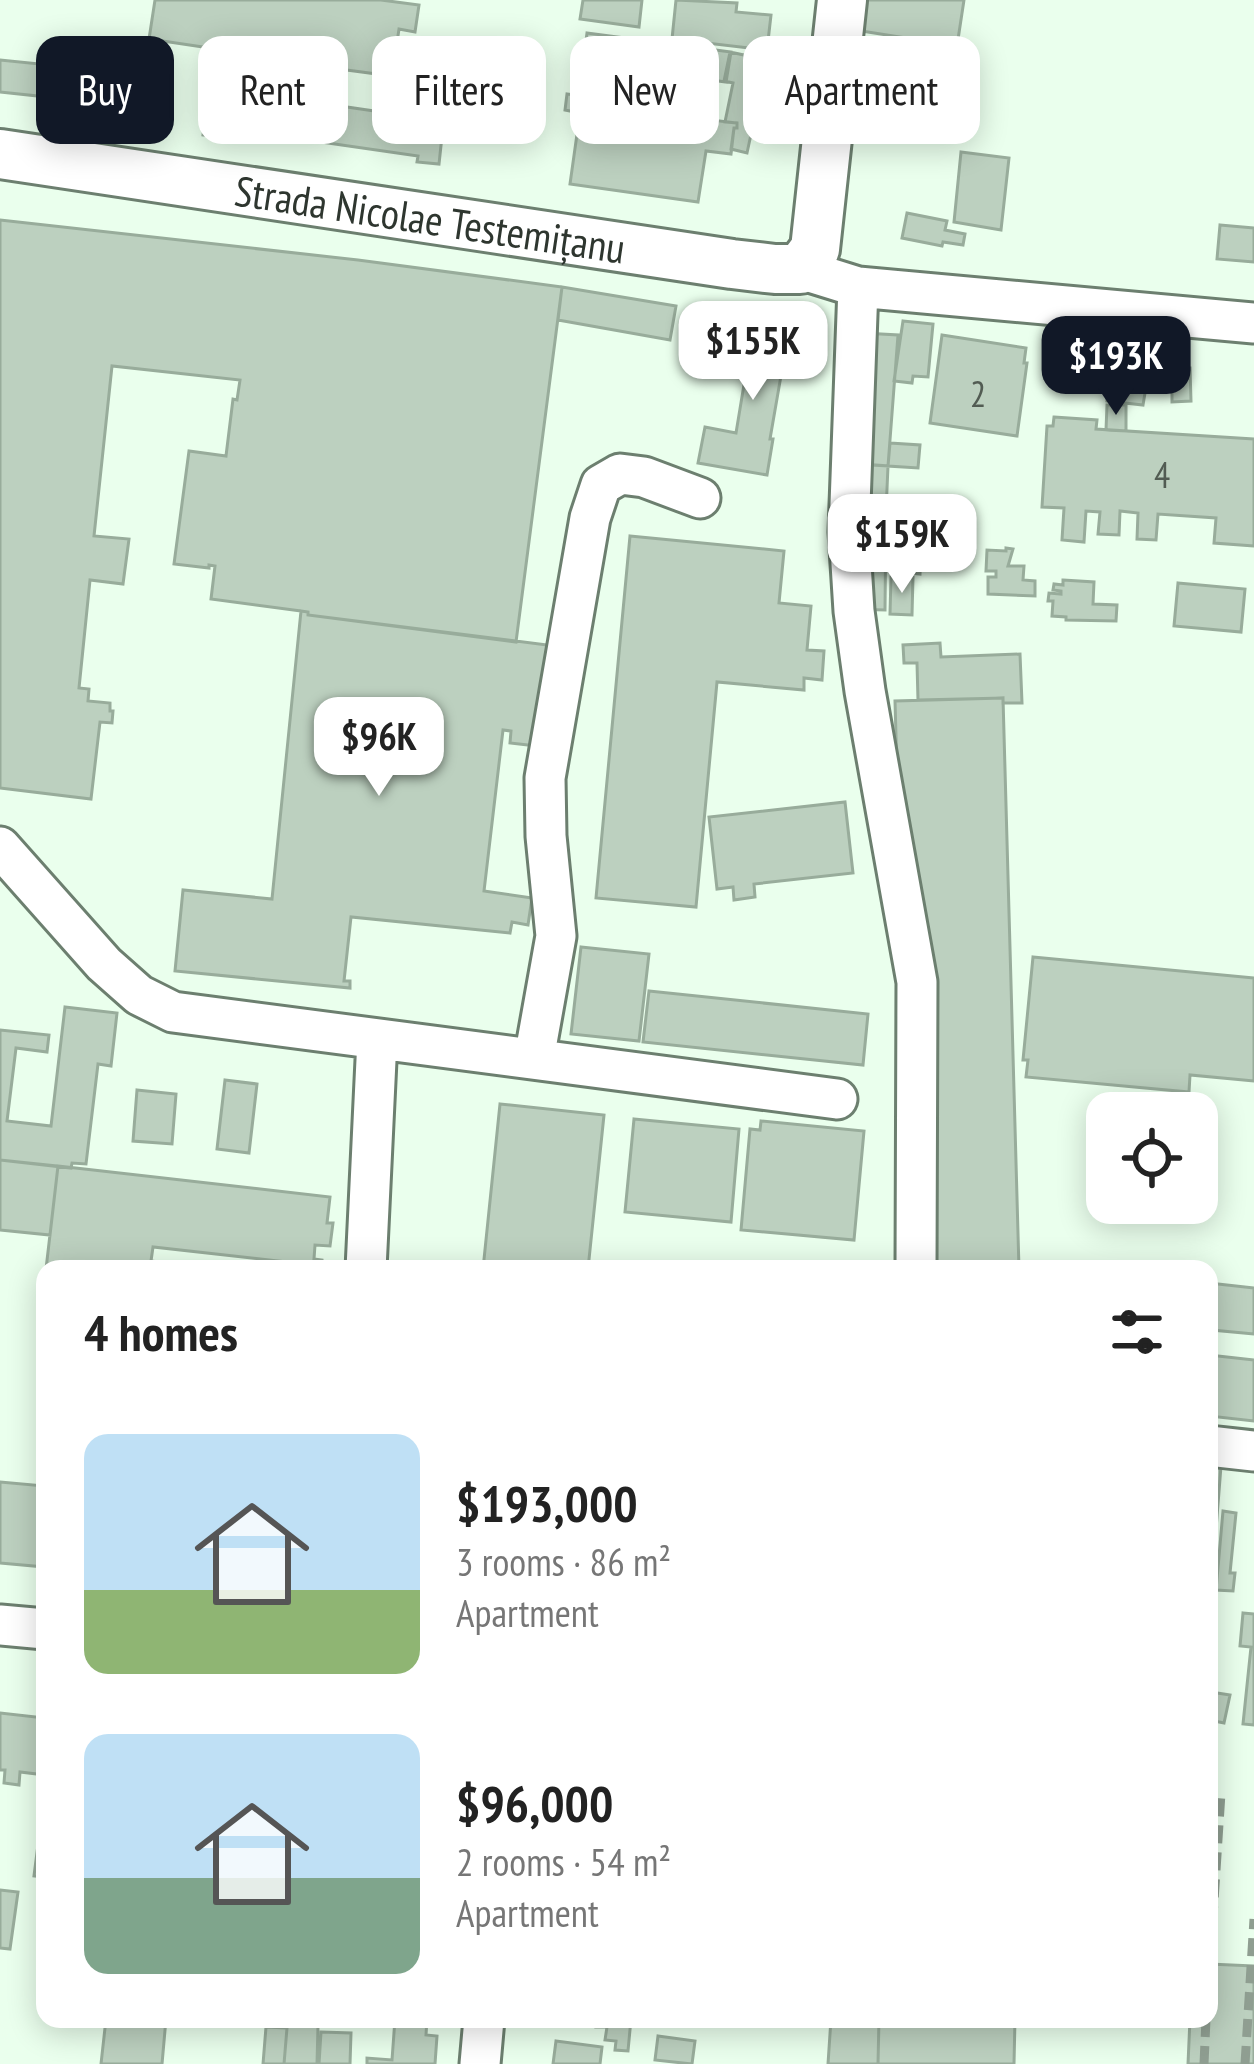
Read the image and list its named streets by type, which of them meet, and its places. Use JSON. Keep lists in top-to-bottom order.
{
  "streets": {
    "main road": ["Strada Nicolae Testemițanu"]
  },
  "house_numbers": ["2", "4"],
  "page": {
    "chip": [
      "Buy",
      "Rent",
      "Filters",
      "New",
      "Apartment"
    ],
    "price": [
      "$155K",
      "$193K",
      "$159K",
      "$96K"
    ],
    "heading": "4 homes",
    "list": [
      {
        "name": "$193,000",
        "note": "3 rooms · 86 m² · Apartment"
      },
      {
        "name": "$96,000",
        "note": "2 rooms · 54 m² · Apartment"
      }
    ]
  }
}
